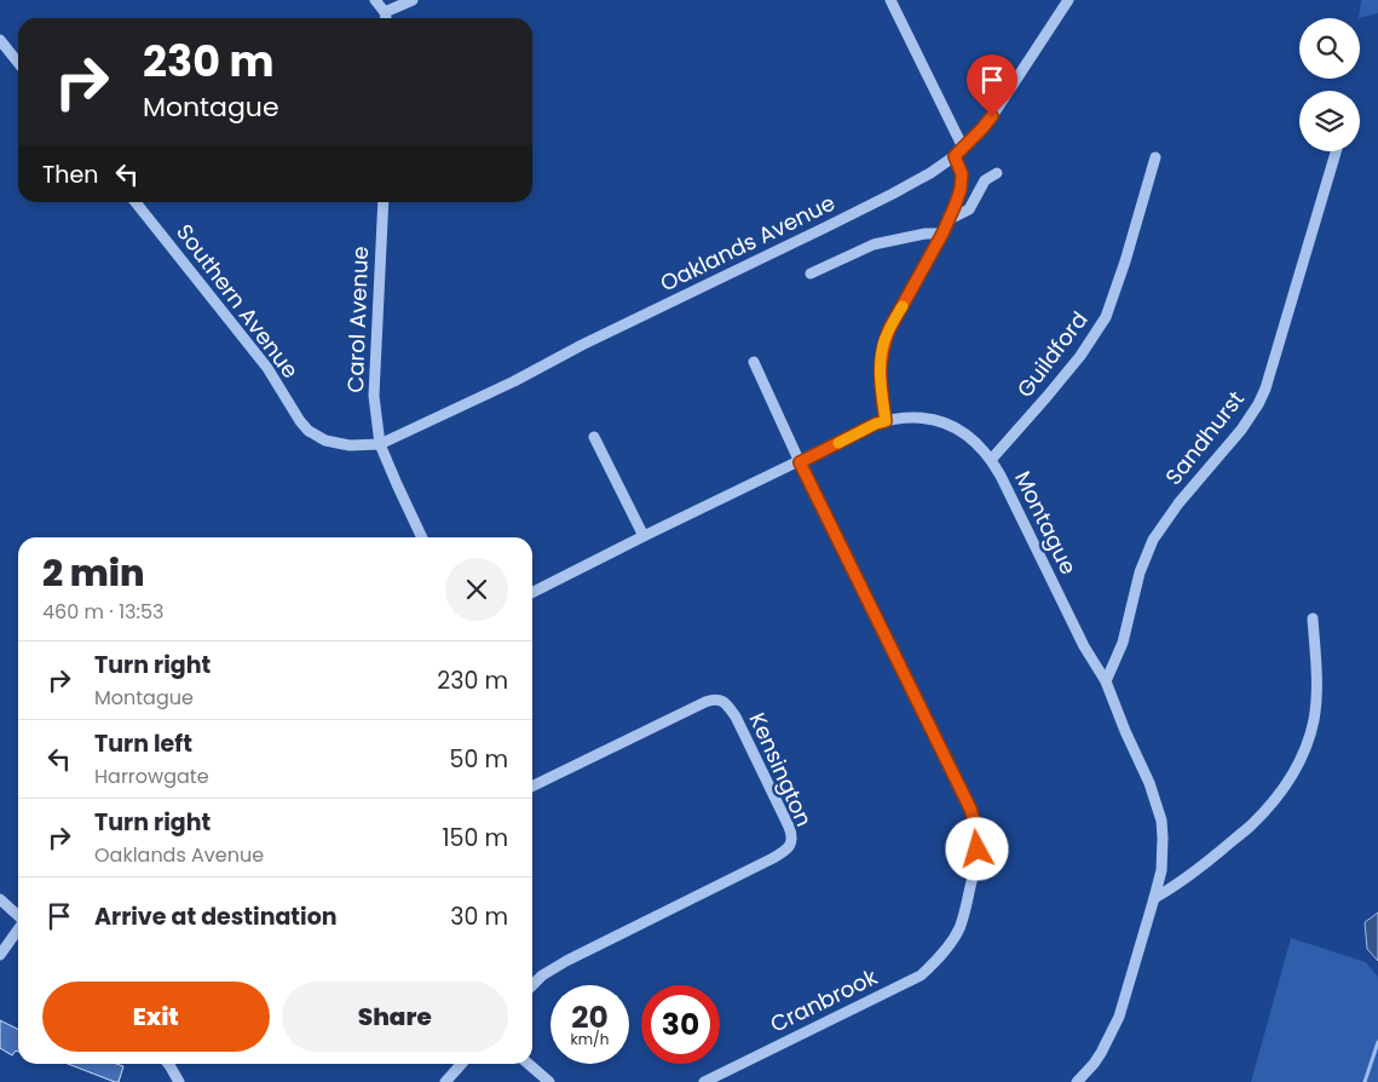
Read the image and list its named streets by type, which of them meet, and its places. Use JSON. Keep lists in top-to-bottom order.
{
  "streets": {
    "street": [
      "Oaklands Avenue",
      "Southern Avenue",
      "Carol Avenue",
      "Guildford",
      "Sandhurst",
      "Montague",
      "Kensington",
      "Cranbrook"
    ]
  },
  "crossings": [
    ["Oaklands Avenue", "Southern Avenue"],
    ["Oaklands Avenue", "Carol Avenue"],
    ["Southern Avenue", "Carol Avenue"],
    ["Guildford", "Montague"],
    ["Sandhurst", "Montague"],
    ["Montague", "Cranbrook"]
  ],
  "page": {
    "turn": ["230 m", "Montague"],
    "then": "Then",
    "heading": ["2 min", "460 m · 13:53"],
    "list": [
      {
        "name": "Turn right",
        "note": "Montague",
        "value": "230 m"
      },
      {
        "name": "Turn left",
        "note": "Harrowgate",
        "value": "50 m"
      },
      {
        "name": "Turn right",
        "note": "Oaklands Avenue",
        "value": "150 m"
      },
      {
        "name": "Arrive at destination",
        "value": "30 m"
      }
    ],
    "buttons": ["Exit", "Share"],
    "speed": "20 km/h",
    "limit": "30"
  }
}
